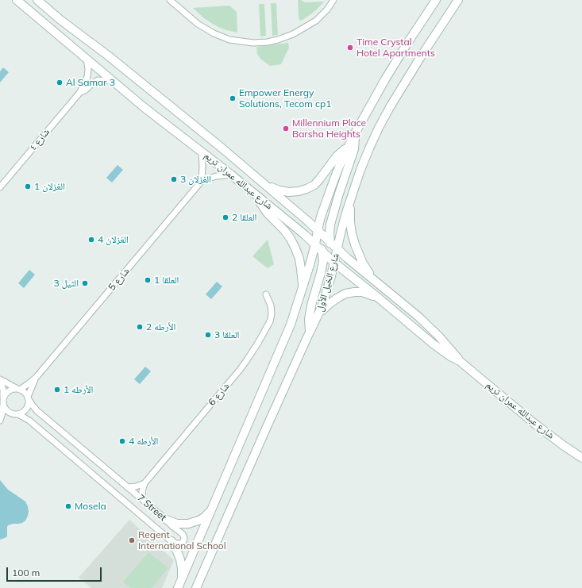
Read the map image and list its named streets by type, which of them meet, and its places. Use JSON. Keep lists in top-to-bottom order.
{
  "streets": {
    "main road": ["شارع عبدالله عمران تريم", "شارع الخيل الأول"],
    "street": [
      "شارع ٤",
      "شارع 5",
      "شارع 6",
      "7 Street"
    ]
  },
  "crossings": [
    ["شارع ٤", "شارع عبدالله عمران تريم"],
    ["شارع عبدالله عمران تريم", "شارع الخيل الأول"],
    ["شارع 5", "7 Street"]
  ],
  "places": [
    "Time Crystal Hotel Apartments",
    "Al Samar 3",
    "Empower Energy Solutions, Tecom cp1",
    "Millennium Place Barsha Heights",
    "الغزلان 3",
    "الغزلان 1",
    "العلقا 2",
    "الغزلان 4",
    "العلقا 1",
    "الثيل 3",
    "الأرطه 2",
    "العلقا 3",
    "الأرطه 1",
    "الأرطه 4",
    "Mosela",
    "Regent International School"
  ],
  "scale_bar": "100 m"
}
